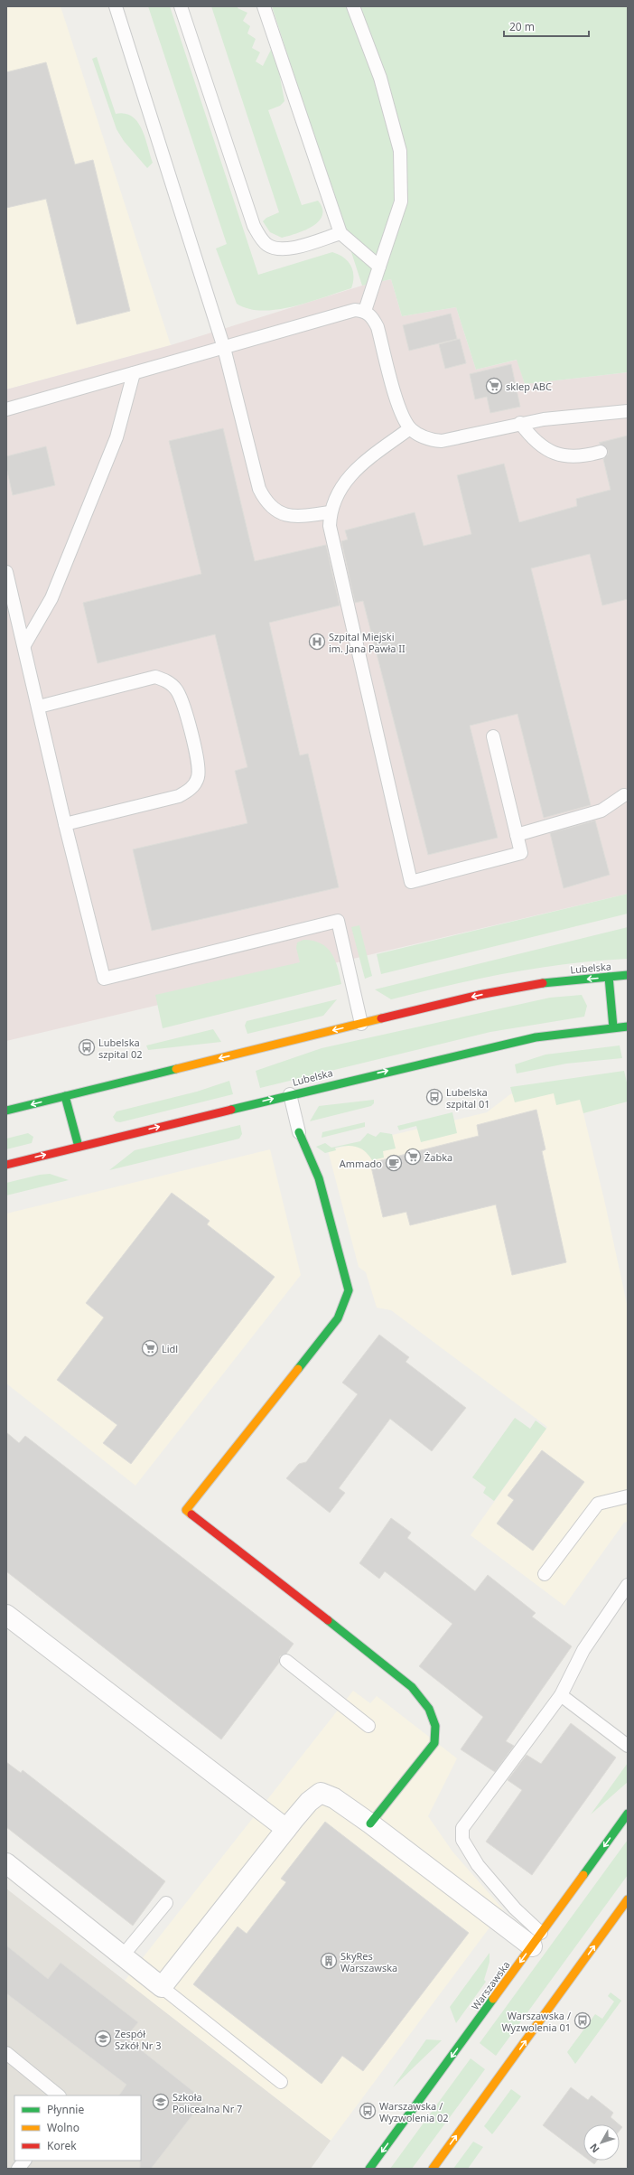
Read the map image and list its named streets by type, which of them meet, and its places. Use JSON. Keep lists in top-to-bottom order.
{
  "streets": {
    "main road": ["Lubelska", "Warszawska"]
  },
  "places": {
    "supermarket": ["sklep ABC", "Żabka", "Lidl"],
    "hospital": ["Szpital Miejski im. Jana Pawła II"],
    "bus stop": [
      "Lubelska szpital 02",
      "Lubelska szpital 01",
      "Warszawska / Wyzwolenia 01",
      "Warszawska / Wyzwolenia 02"
    ],
    "cafe": ["Ammado"],
    "building": ["SkyRes Warszawska"],
    "school or university": ["Zespół Szkół Nr 3", "Szkoła Policealna Nr 7"]
  },
  "legend": ["Płynnie", "Wolno", "Korek"],
  "scale_bar": "20 m",
  "north": "bottom left"
}
